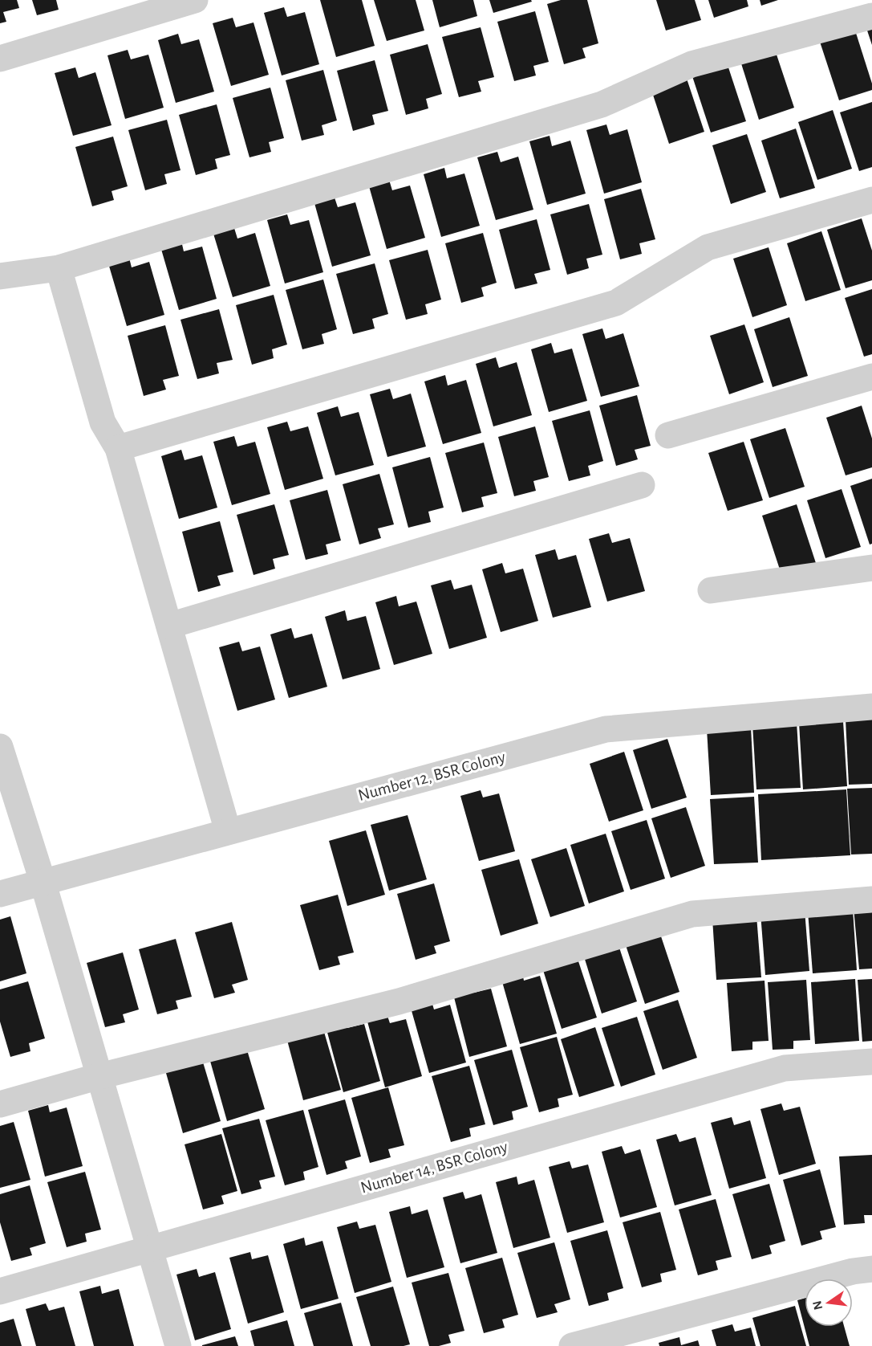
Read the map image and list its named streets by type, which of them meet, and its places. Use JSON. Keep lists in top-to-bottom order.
{
  "streets": {
    "street": ["Number 12, BSR Colony", "Number 14, BSR Colony"]
  },
  "north": "left"
}
